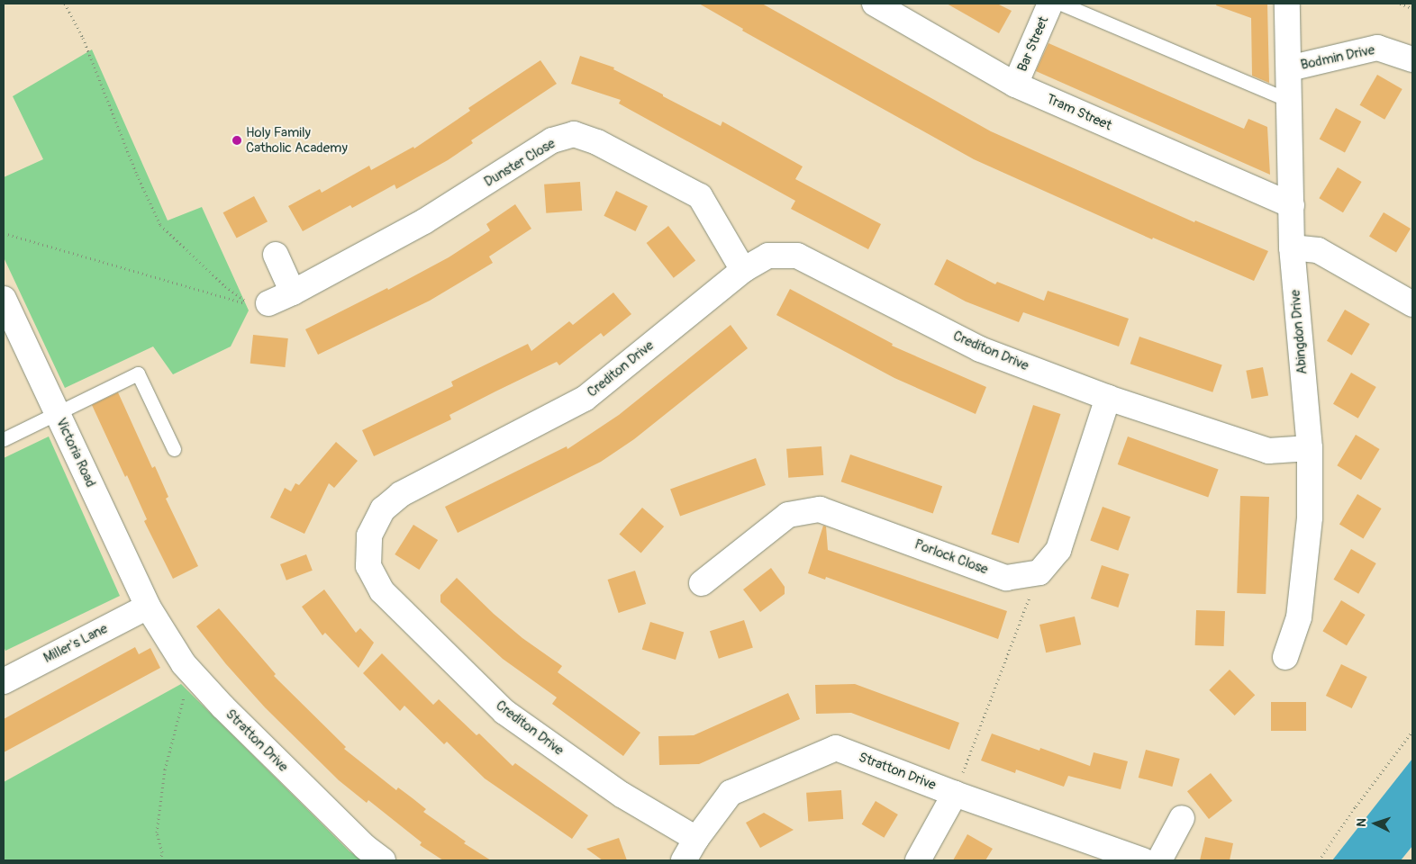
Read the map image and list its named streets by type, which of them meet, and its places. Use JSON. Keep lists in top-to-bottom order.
{
  "streets": {
    "street": [
      "Bar Street",
      "Bodmin Drive",
      "Tram Street",
      "Dunster Close",
      "Abingdon Drive",
      "Crediton Drive",
      "Victoria Road",
      "Porlock Close",
      "Miller's Lane",
      "Stratton Drive"
    ]
  },
  "crossings": [
    ["Bar Street", "Tram Street"],
    ["Bodmin Drive", "Abingdon Drive"],
    ["Tram Street", "Abingdon Drive"],
    ["Dunster Close", "Crediton Drive"],
    ["Abingdon Drive", "Crediton Drive"],
    ["Crediton Drive", "Stratton Drive"],
    ["Victoria Road", "Miller's Lane"],
    ["Victoria Road", "Stratton Drive"],
    ["Miller's Lane", "Stratton Drive"]
  ],
  "places": ["Holy Family Catholic Academy"],
  "north": "left"
}
